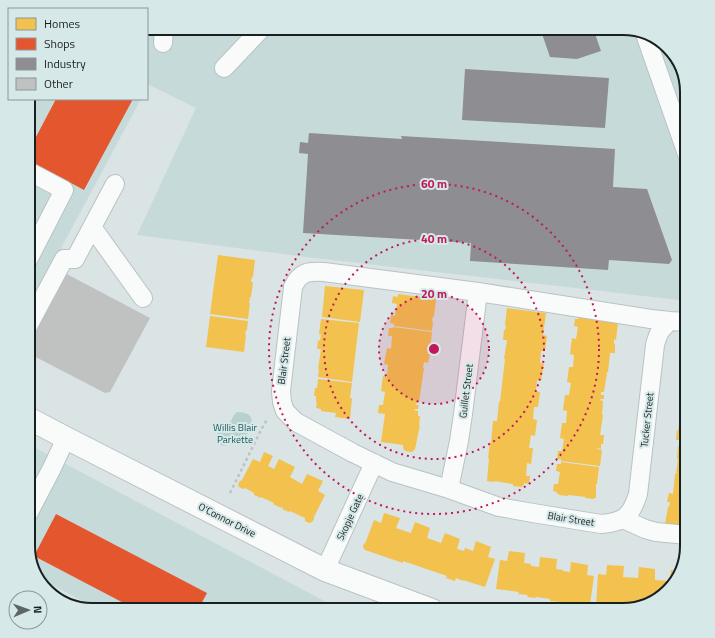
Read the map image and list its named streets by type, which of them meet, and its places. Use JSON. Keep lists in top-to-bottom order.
{
  "streets": {
    "main road": ["O'Connor Drive"],
    "street": [
      "Blair Street",
      "Guillet Street",
      "Tucker Street",
      "Skopje Gate"
    ]
  },
  "crossings": [
    ["Blair Street", "Guillet Street"],
    ["Blair Street", "Tucker Street"],
    ["Blair Street", "Skopje Gate"],
    ["Skopje Gate", "O'Connor Drive"]
  ],
  "parks": ["Willis Blair Parkette"],
  "legend": [
    "Homes",
    "Shops",
    "Industry",
    "Other"
  ],
  "north": "right",
  "rings": ["60 m", "40 m", "20 m"]
}
